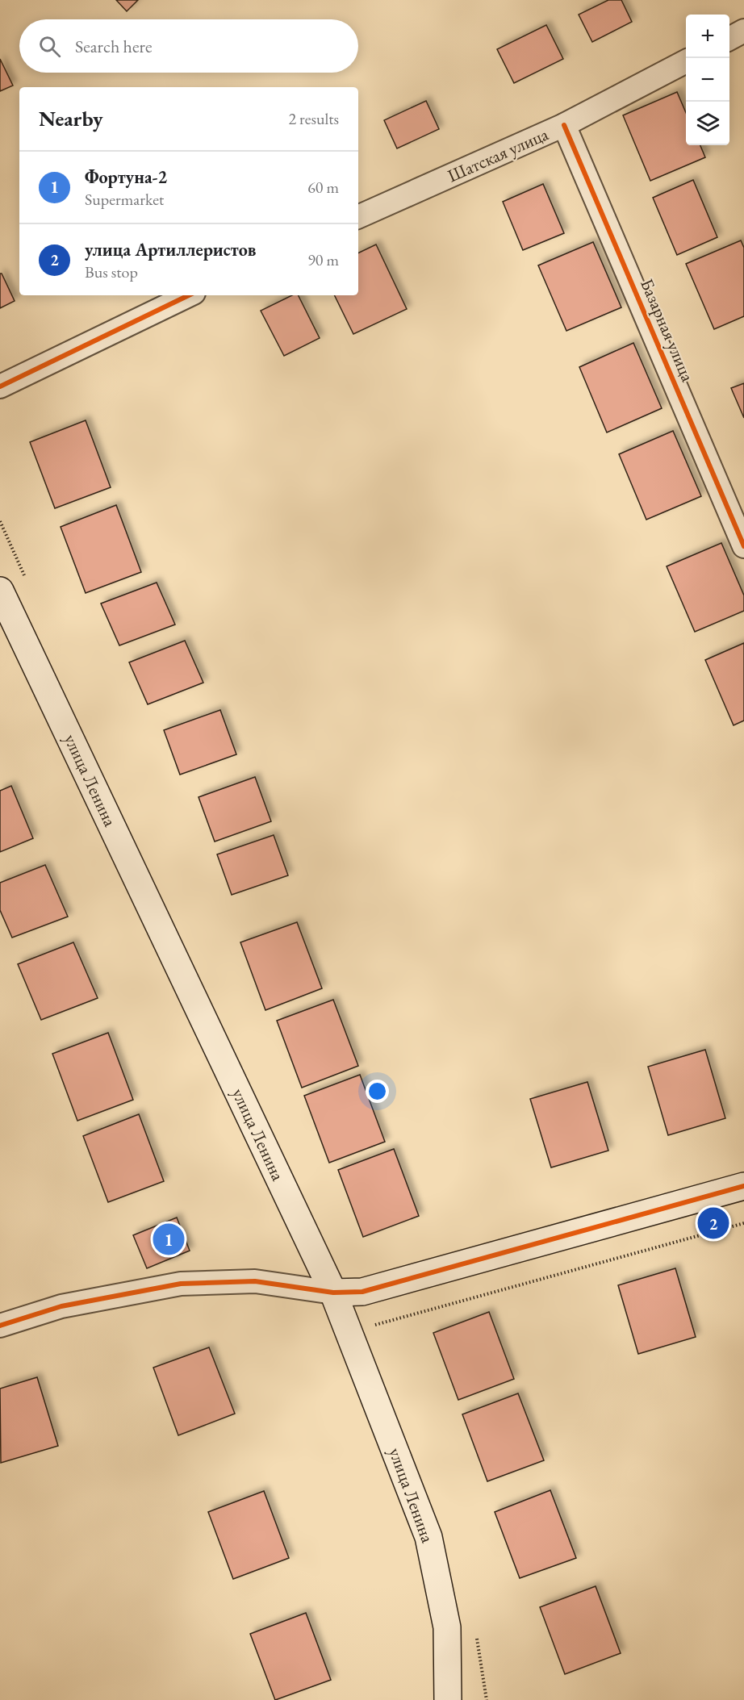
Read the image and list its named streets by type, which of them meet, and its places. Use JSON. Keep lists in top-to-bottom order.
{
  "streets": {
    "main road": ["улица Ленина"],
    "street": ["Шатская улица", "Базарная улица"]
  },
  "crossings": [
    ["Шатская улица", "Базарная улица"]
  ],
  "page": {
    "map_buttons": ["+", "−"],
    "search": "Search here",
    "heading": ["Nearby", "2 results"],
    "list": [
      {
        "mark": "1",
        "name": "Фортуна-2",
        "note": "Supermarket",
        "value": "60 m"
      },
      {
        "mark": "2",
        "name": "улица Артиллеристов",
        "note": "Bus stop",
        "value": "90 m"
      }
    ],
    "pins": ["2", "1"]
  }
}
